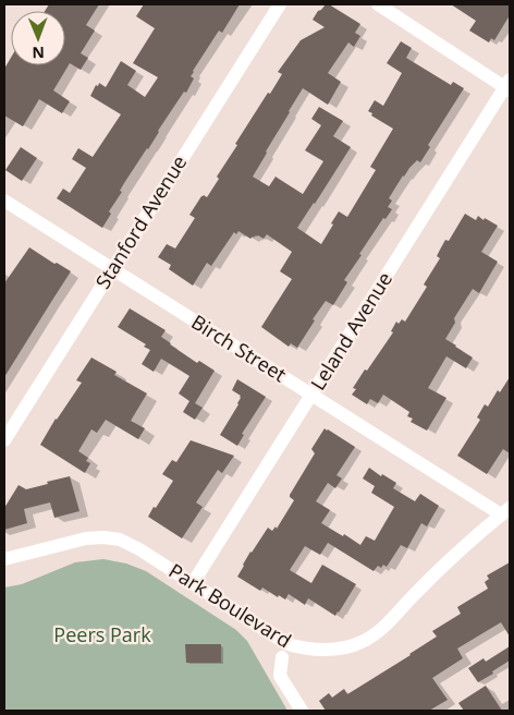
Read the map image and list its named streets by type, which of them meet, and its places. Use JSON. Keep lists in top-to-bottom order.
{
  "streets": {
    "street": [
      "Stanford Avenue",
      "Leland Avenue",
      "Birch Street",
      "Park Boulevard"
    ]
  },
  "crossings": [
    ["Stanford Avenue", "Birch Street"],
    ["Leland Avenue", "Birch Street"],
    ["Leland Avenue", "Park Boulevard"],
    ["Birch Street", "Park Boulevard"]
  ],
  "parks": ["Peers Park"],
  "north": "bottom"
}
